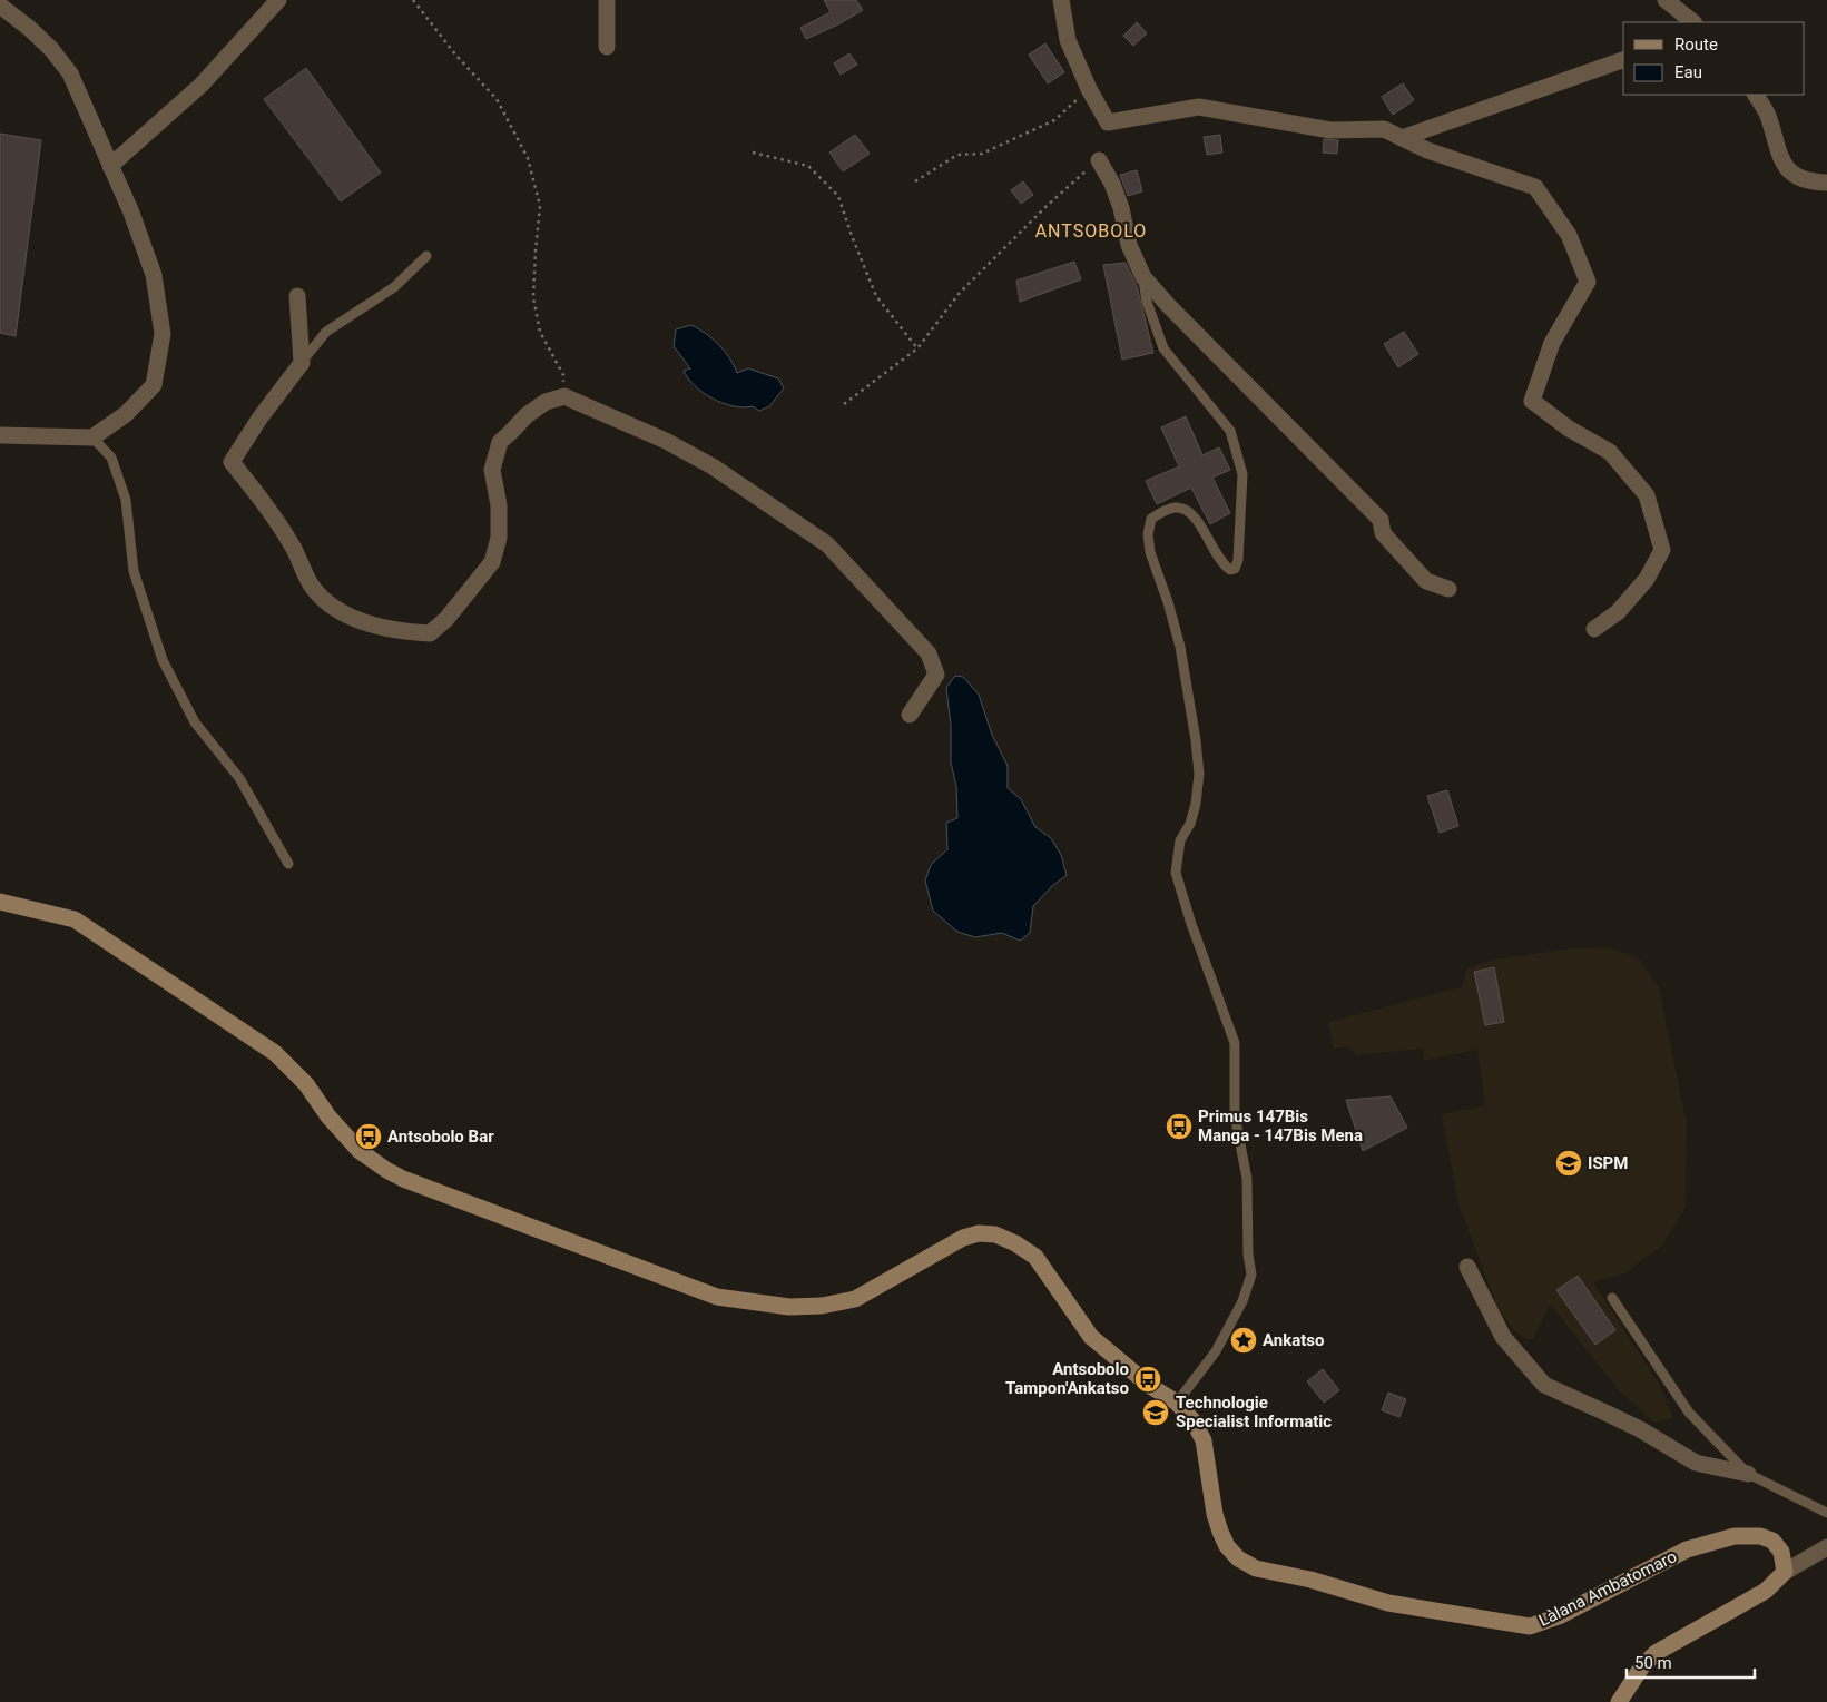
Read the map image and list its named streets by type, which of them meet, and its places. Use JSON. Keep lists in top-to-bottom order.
{
  "streets": {
    "street": ["Làlana Ambatomaro"]
  },
  "districts": ["ANTSOBOLO"],
  "places": {
    "bus stop": ["Primus 147Bis Manga - 147Bis Mena", "Antsobolo Bar", "Antsobolo Tampon'Ankatso"],
    "school or university": ["ISPM", "Technologie Specialist Informatic"],
    "place": ["Ankatso"]
  },
  "legend": ["Route", "Eau"],
  "scale_bar": "50 m"
}
